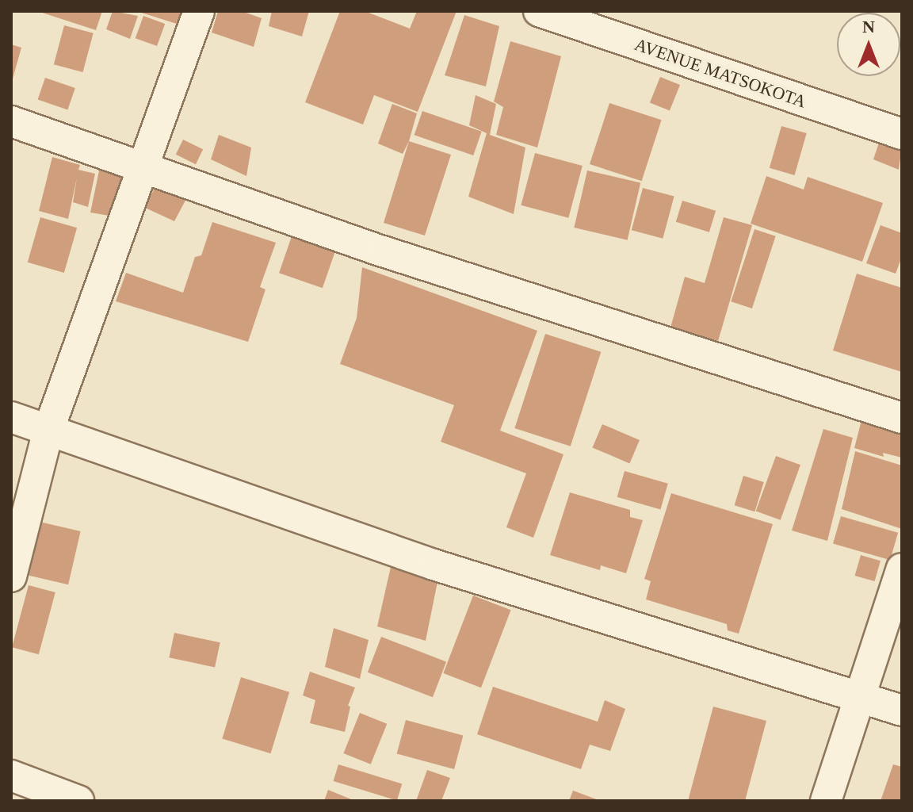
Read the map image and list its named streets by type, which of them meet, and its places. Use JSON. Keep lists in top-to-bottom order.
{
  "streets": {
    "street": ["AVENUE MATSOKOTA"]
  },
  "north": "top"
}
